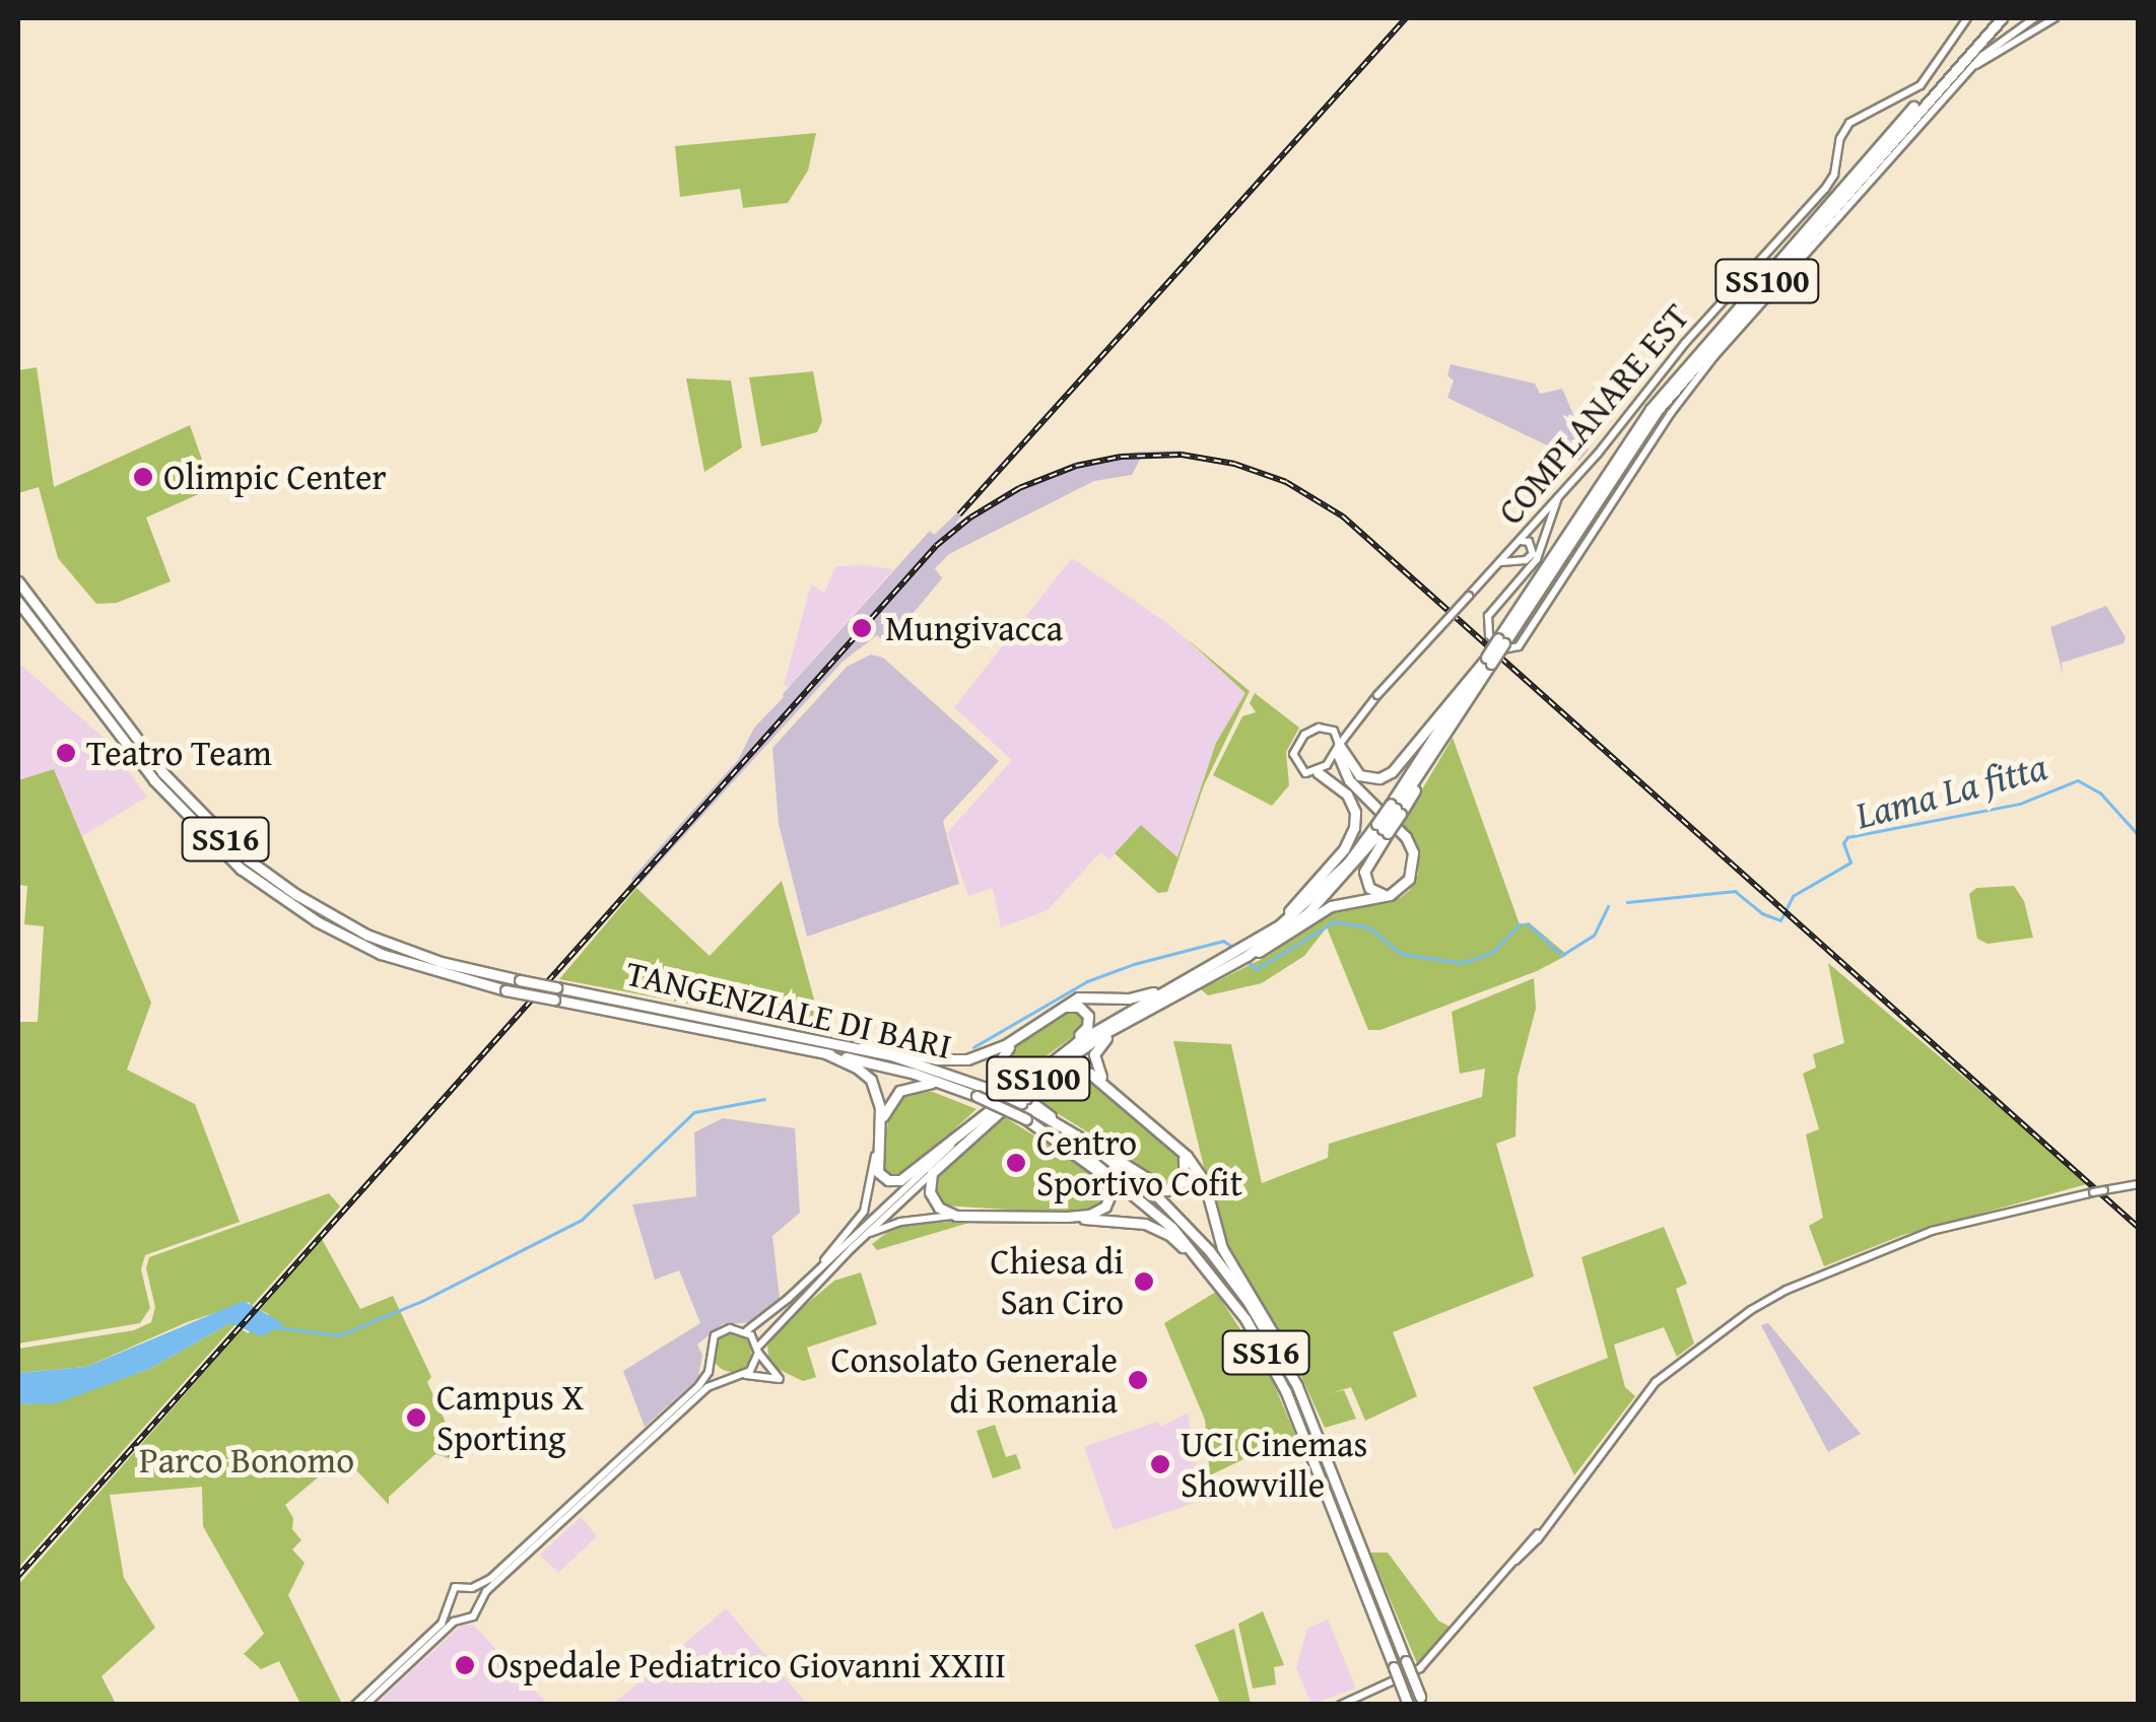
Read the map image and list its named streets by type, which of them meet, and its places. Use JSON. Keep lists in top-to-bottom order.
{
  "streets": {
    "highway": ["SS100", "SS16", "TANGENZIALE DI BARI"],
    "main road": ["COMPLANARE EST"]
  },
  "crossings": [
    ["SS100", "COMPLANARE EST"],
    ["SS100", "TANGENZIALE DI BARI"]
  ],
  "water": ["Lama La fitta"],
  "parks": ["Parco Bonomo"],
  "places": [
    "Olimpic Center",
    "Mungivacca",
    "Teatro Team",
    "Centro Sportivo Cofit",
    "Chiesa di San Ciro",
    "Consolato Generale di Romania",
    "Campus X Sporting",
    "UCI Cinemas Showville",
    "Ospedale Pediatrico Giovanni XXIII"
  ]
}
